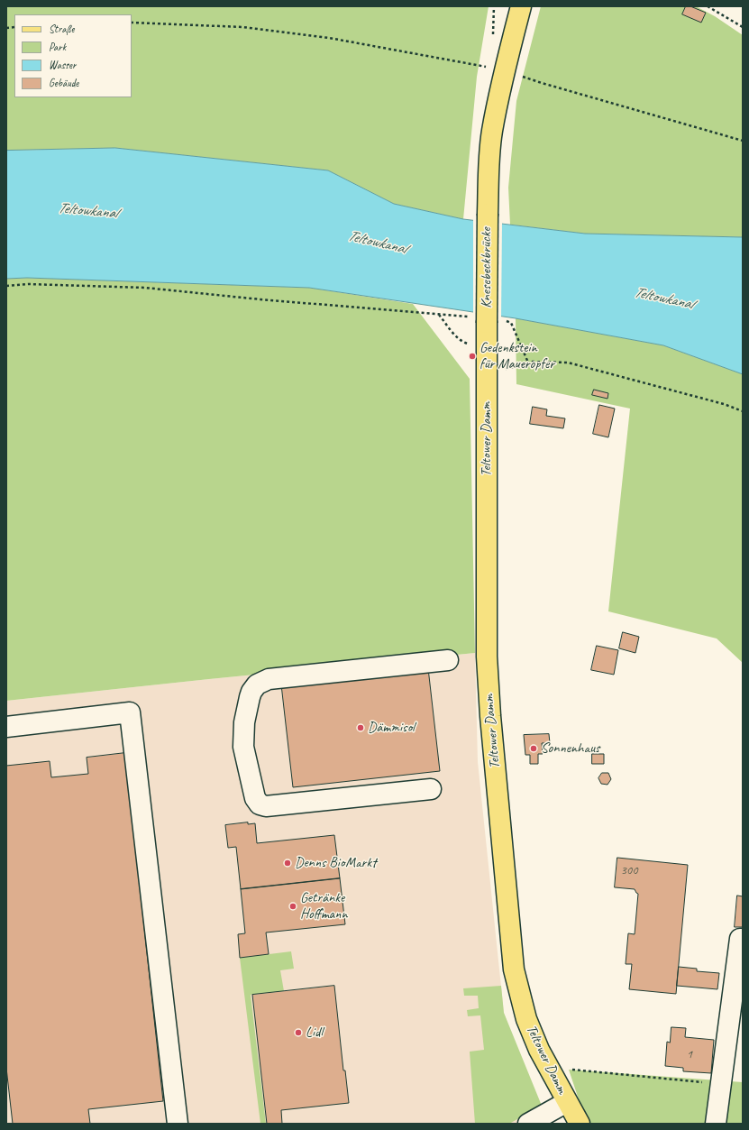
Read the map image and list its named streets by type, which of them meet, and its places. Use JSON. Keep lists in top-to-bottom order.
{
  "streets": {
    "main road": ["Knesebeckbrücke", "Teltower Damm"]
  },
  "crossings": [
    ["Knesebeckbrücke", "Teltower Damm"]
  ],
  "water": ["Teltowkanal"],
  "places": [
    "Gedenkstein für Maueropfer",
    "Dämmisol",
    "Sonnenhaus",
    "Denns BioMarkt",
    "Getränke Hoffmann",
    "Lidl"
  ],
  "house_numbers": ["300", "1"],
  "legend": [
    "Straße",
    "Park",
    "Wasser",
    "Gebäude"
  ]
}
